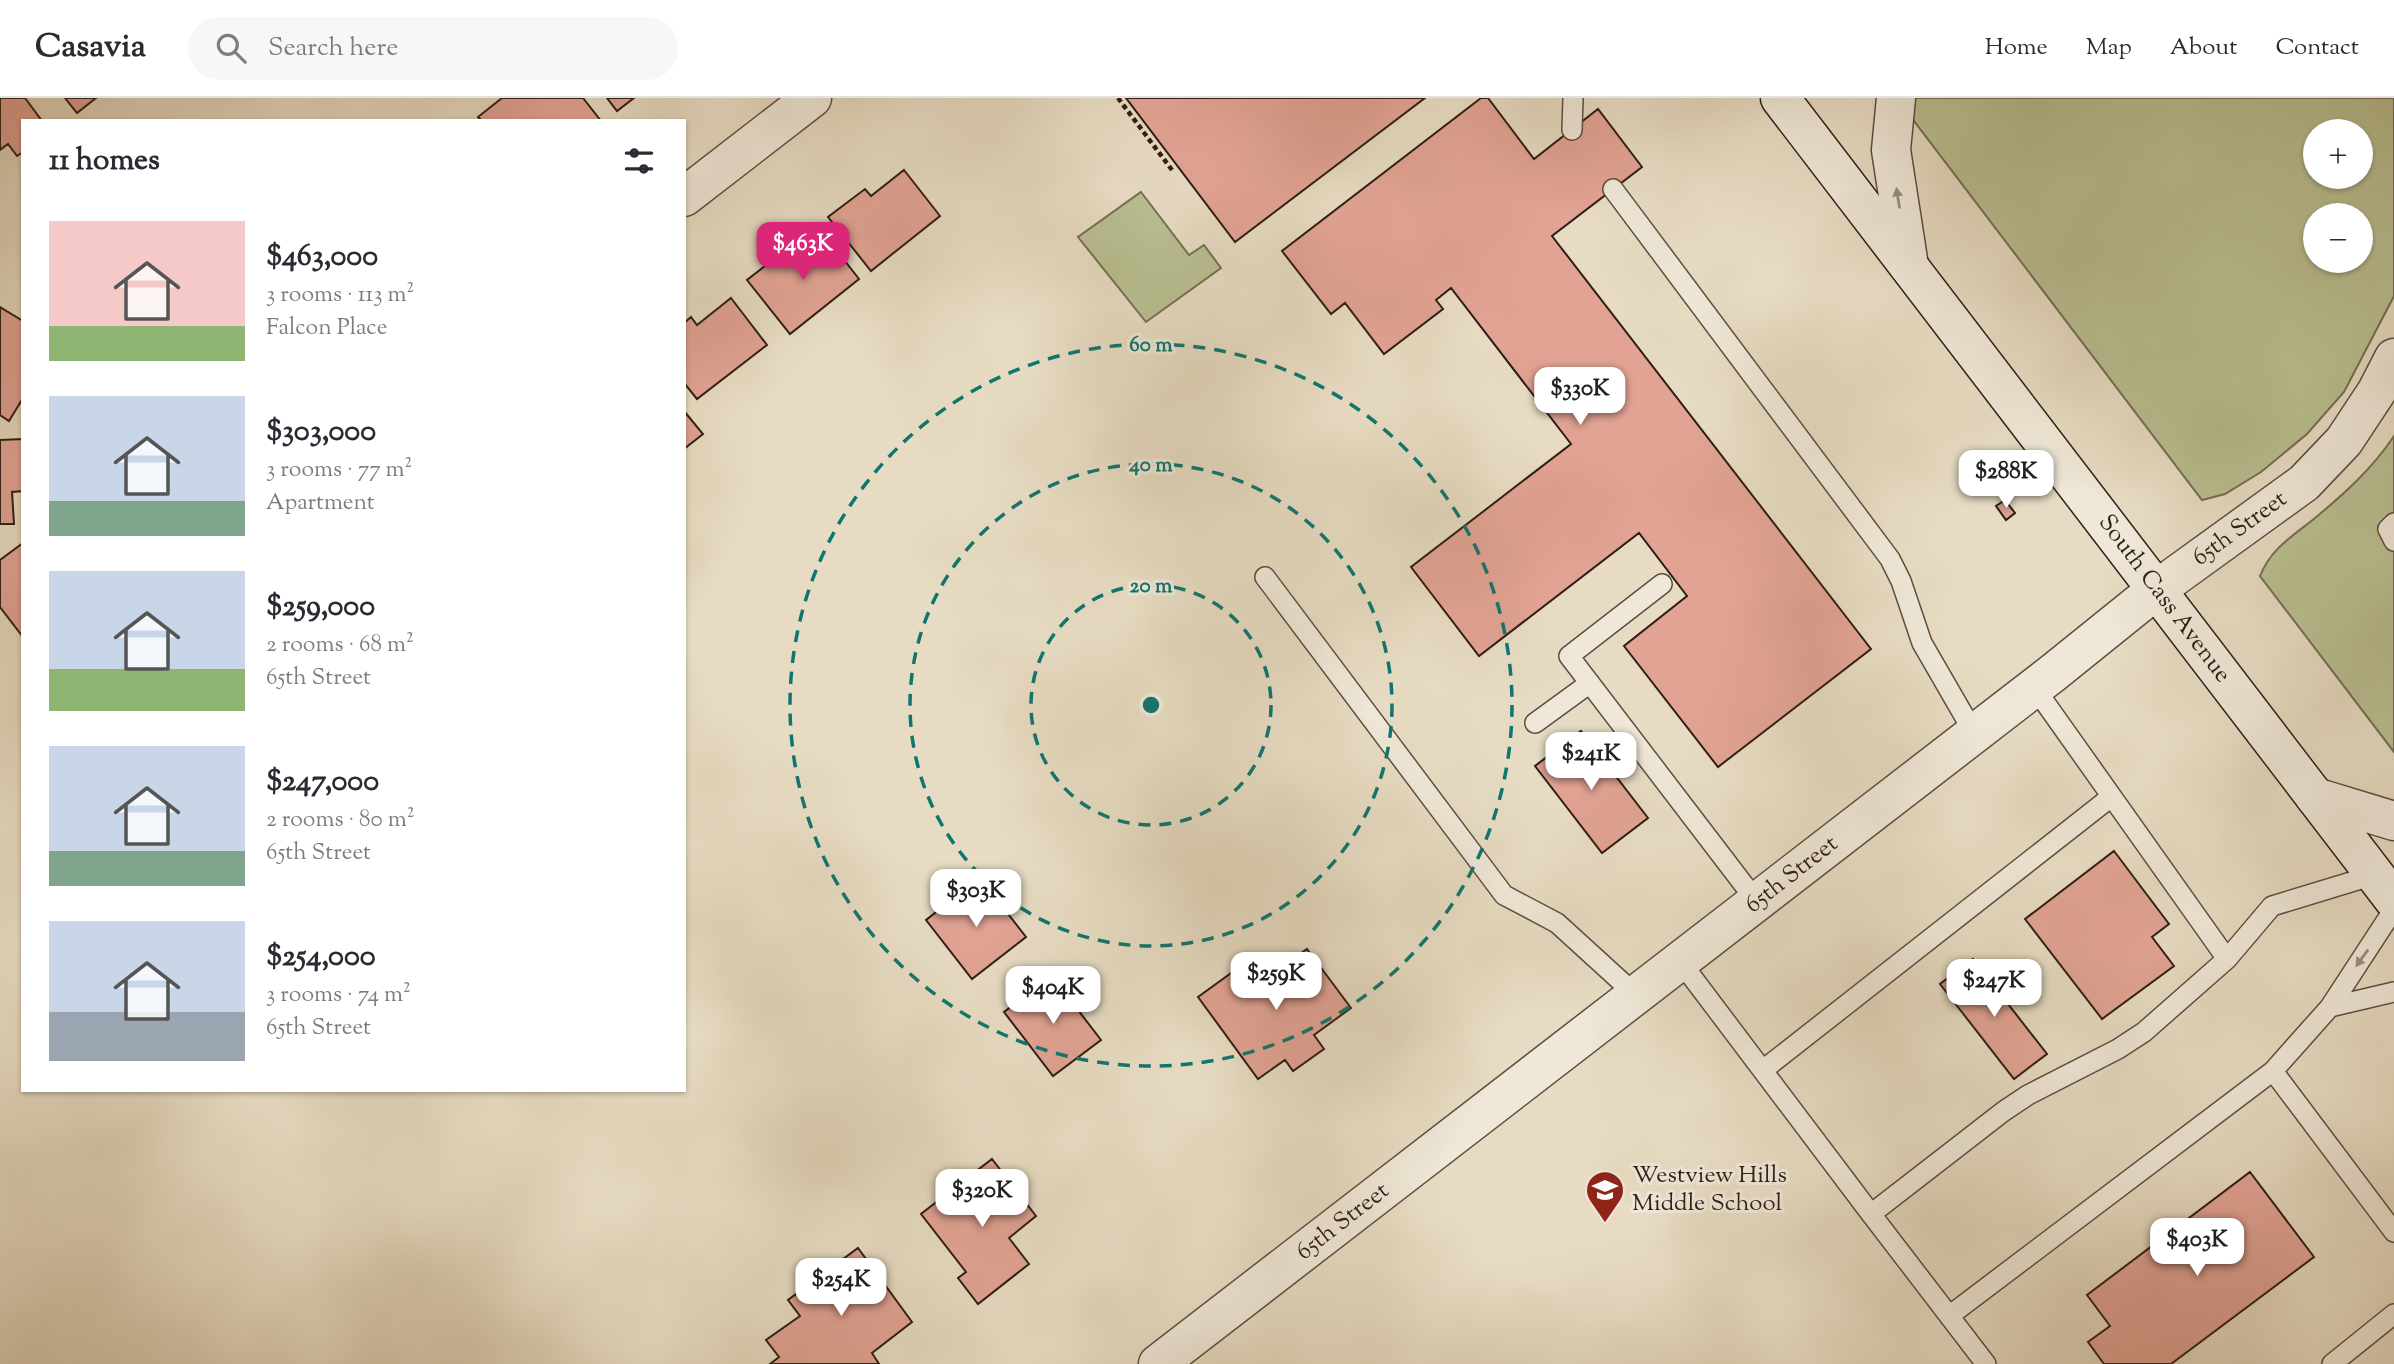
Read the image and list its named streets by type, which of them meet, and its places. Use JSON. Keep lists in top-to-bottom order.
{
  "streets": {
    "street": ["65th Street", "South Cass Avenue"]
  },
  "crossings": [
    ["65th Street", "South Cass Avenue"]
  ],
  "places": {
    "school or university": ["Westview Hills Middle School"]
  },
  "page": {
    "header": "Casavia",
    "search": "Search here",
    "nav": [
      "Home",
      "Map",
      "About",
      "Contact"
    ],
    "map_buttons": ["+", "−"],
    "heading": "11 homes",
    "list": [
      {
        "name": "$463,000",
        "note": "3 rooms · 113 m² · Falcon Place"
      },
      {
        "name": "$303,000",
        "note": "3 rooms · 77 m² · Apartment"
      },
      {
        "name": "$259,000",
        "note": "2 rooms · 68 m² · 65th Street"
      },
      {
        "name": "$247,000",
        "note": "2 rooms · 80 m² · 65th Street"
      },
      {
        "name": "$254,000",
        "note": "3 rooms · 74 m² · 65th Street"
      }
    ],
    "price": [
      "$463K",
      "$330K",
      "$288K",
      "$241K",
      "$303K",
      "$259K",
      "$247K",
      "$404K",
      "$320K",
      "$403K",
      "$254K"
    ]
  },
  "rings": ["60 m", "40 m", "20 m"]
}
